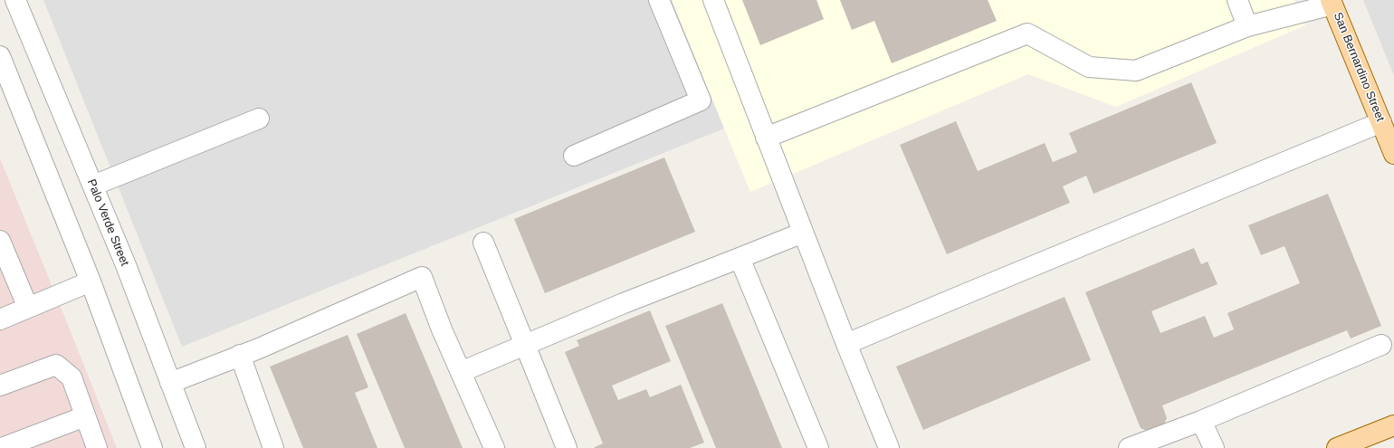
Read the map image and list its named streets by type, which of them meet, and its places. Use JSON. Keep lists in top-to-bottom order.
{
  "streets": {
    "main road": ["San Bernardino Street"],
    "street": ["Palo Verde Street"]
  }
}
